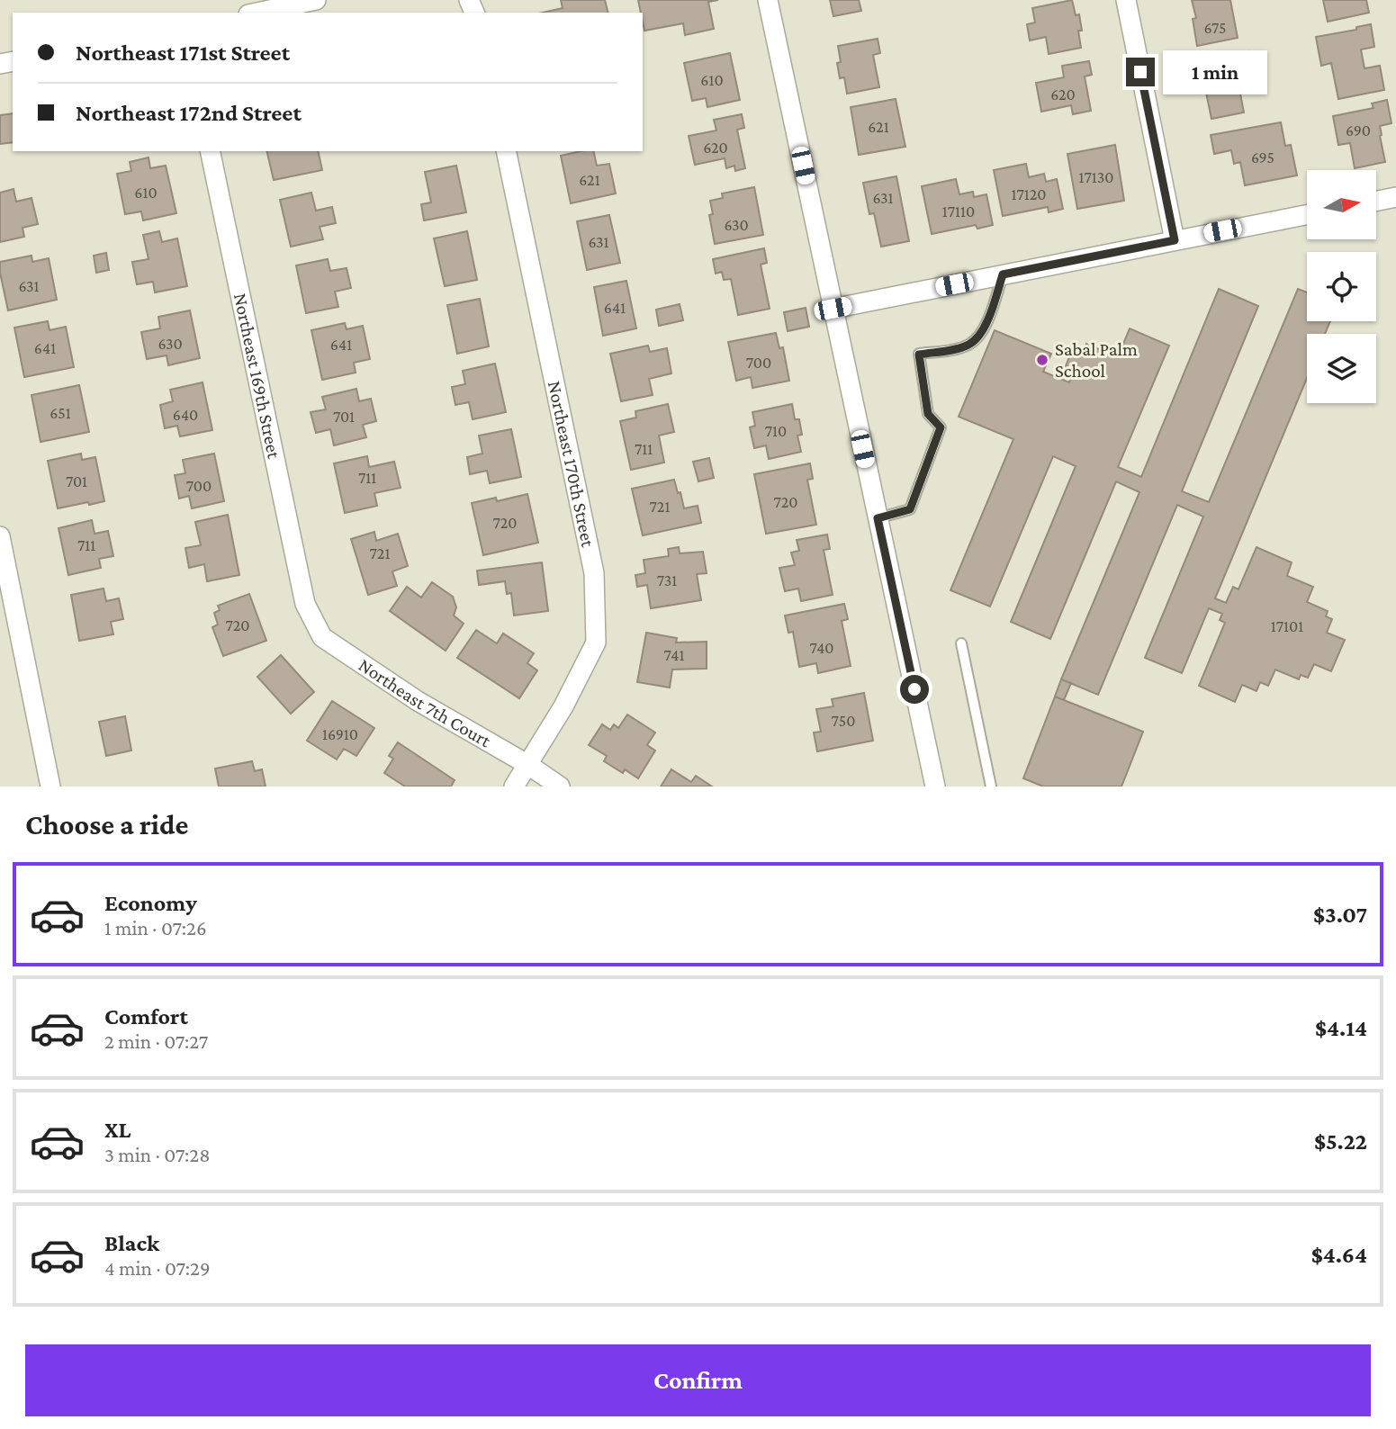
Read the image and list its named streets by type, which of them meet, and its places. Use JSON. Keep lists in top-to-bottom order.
{
  "streets": {
    "street": ["Northeast 169th Street", "Northeast 170th Street", "Northeast 7th Court"]
  },
  "crossings": [
    ["Northeast 169th Street", "Northeast 7th Court"],
    ["Northeast 170th Street", "Northeast 7th Court"]
  ],
  "places": ["Sabal Palm School"],
  "house_numbers": [
    "675",
    "610",
    "620",
    "621",
    "690",
    "620",
    "695",
    "17130",
    "621",
    "610",
    "17120",
    "631",
    "17110",
    "630",
    "631",
    "631",
    "641",
    "630",
    "641",
    "641",
    "700",
    "651",
    "640",
    "701",
    "710",
    "711",
    "711",
    "701",
    "700",
    "720",
    "721",
    "720",
    "711",
    "721",
    "731",
    "720",
    "17101",
    "740",
    "741",
    "750",
    "16910"
  ],
  "north": "right",
  "page": {
    "banner": ["Northeast 171st Street", "Northeast 172nd Street"],
    "bubble": "1 min",
    "heading": "Choose a ride",
    "list": [
      {
        "name": "Economy",
        "note": "1 min · 07:26",
        "value": "$3.07"
      },
      {
        "name": "Comfort",
        "note": "2 min · 07:27",
        "value": "$4.14"
      },
      {
        "name": "XL",
        "note": "3 min · 07:28",
        "value": "$5.22"
      },
      {
        "name": "Black",
        "note": "4 min · 07:29",
        "value": "$4.64"
      }
    ],
    "buttons": "Confirm"
  }
}
